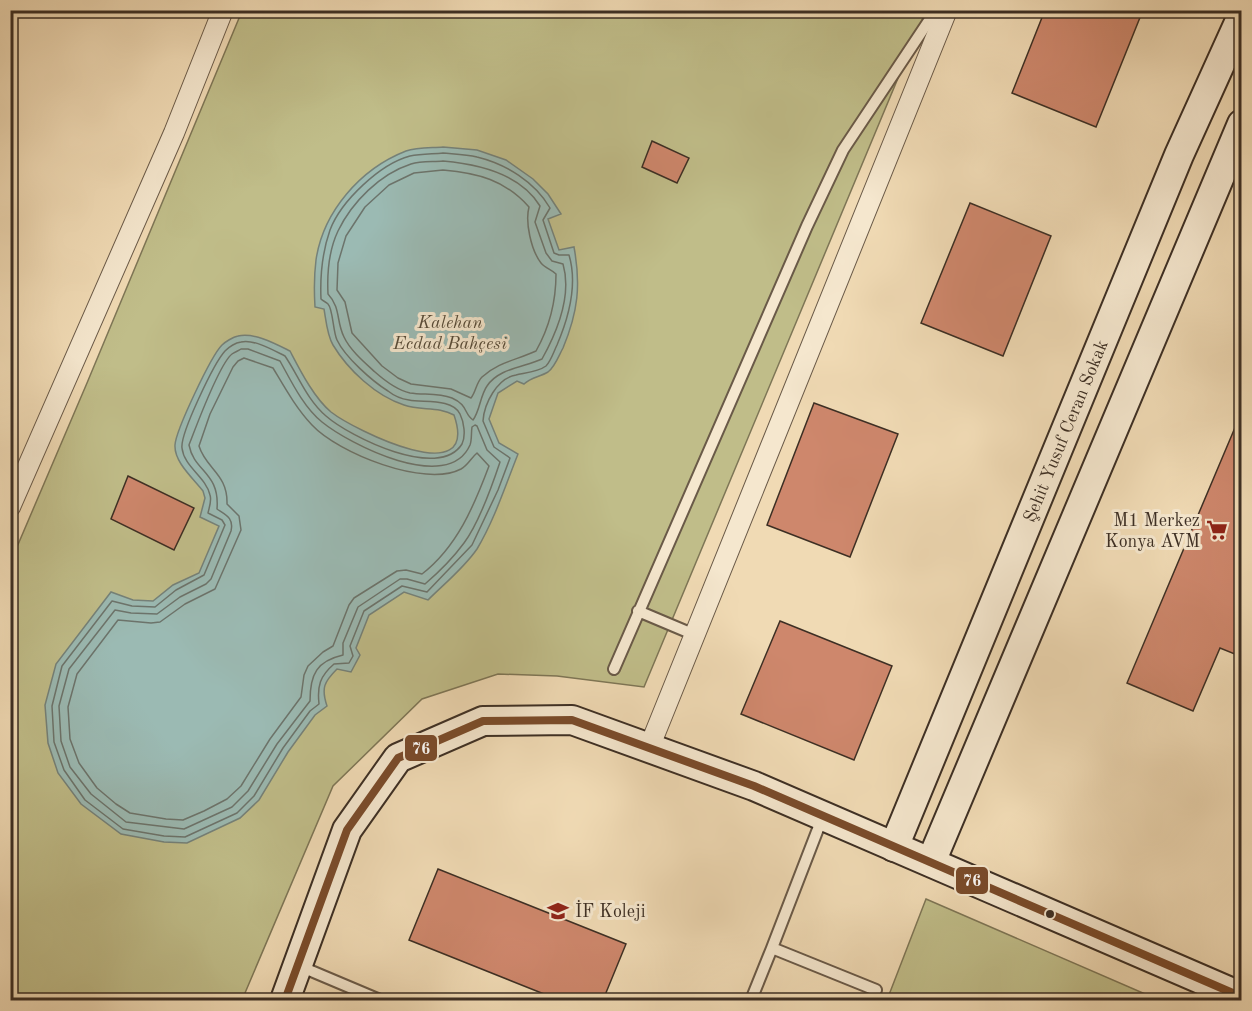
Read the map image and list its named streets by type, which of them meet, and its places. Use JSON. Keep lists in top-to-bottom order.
{
  "streets": {
    "street": ["Şehit Yusuf Ceran Sokak"]
  },
  "parks": ["Kalehan Ecdad Bahçesi"],
  "places": {
    "supermarket": ["M1 Merkez Konya AVM"],
    "school or university": ["İF Koleji"]
  },
  "lines": ["transit line 76"]
}
